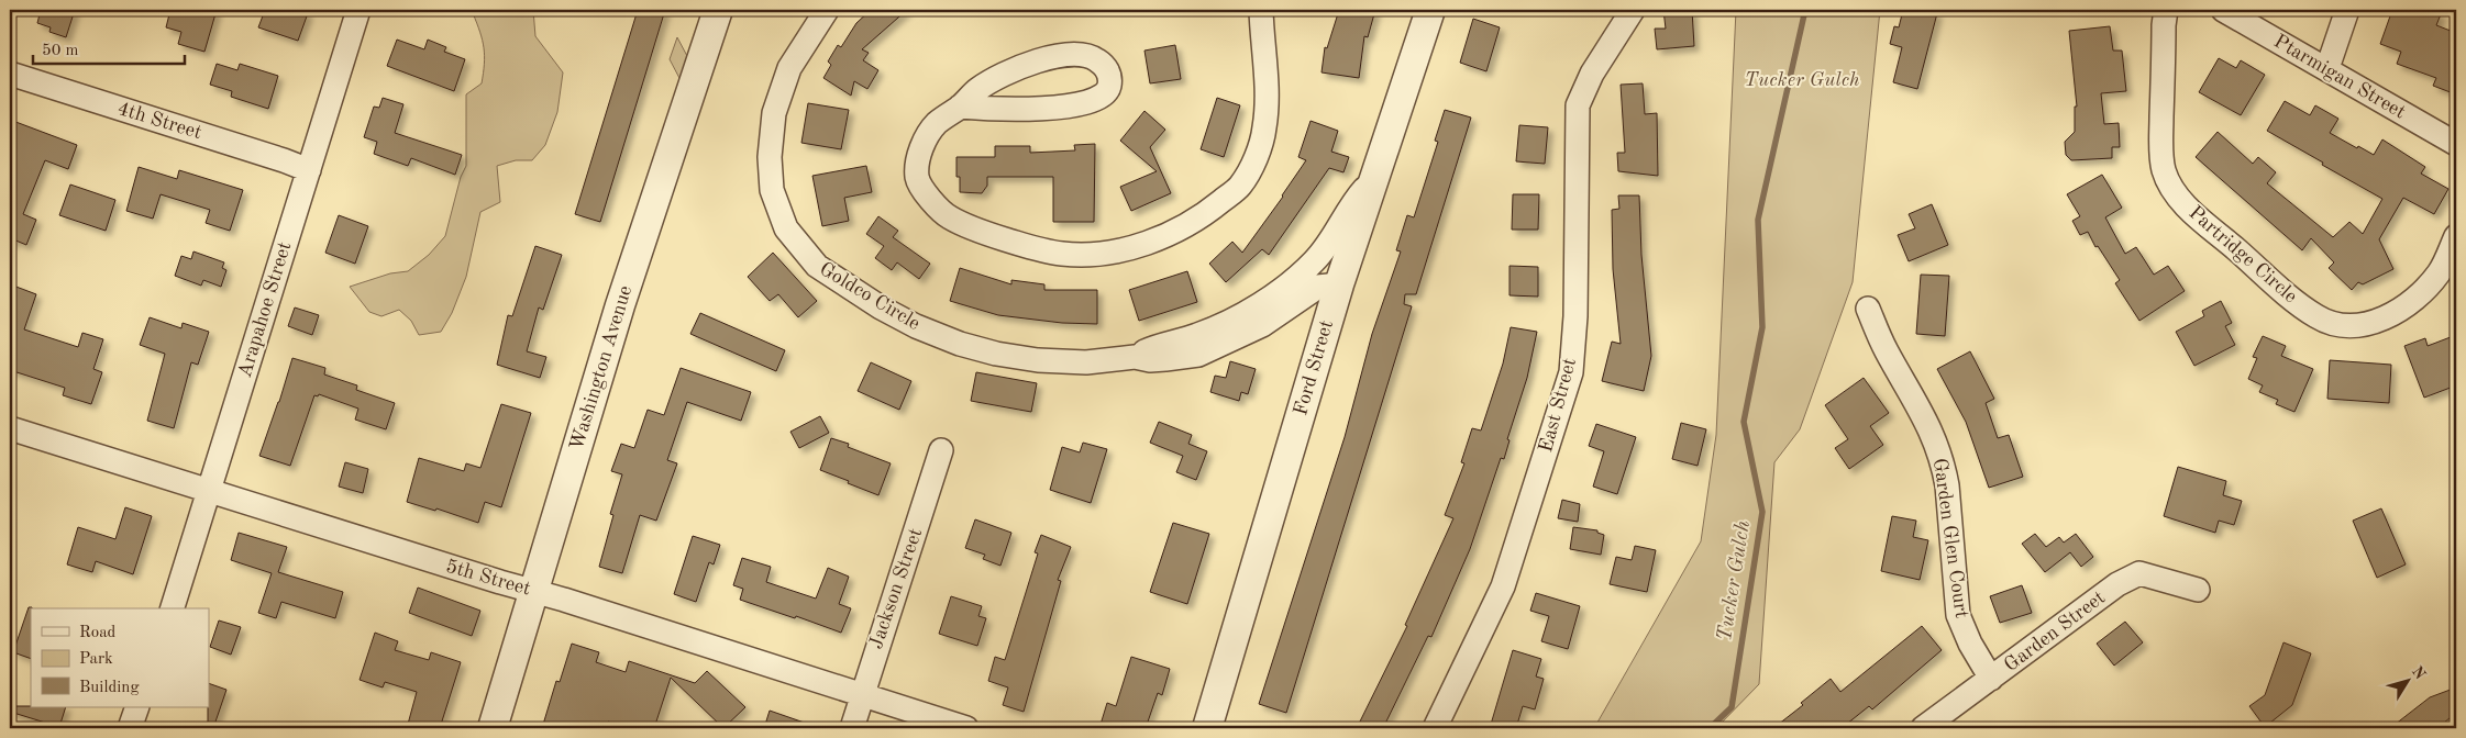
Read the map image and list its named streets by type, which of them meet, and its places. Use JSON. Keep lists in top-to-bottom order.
{
  "streets": {
    "street": [
      "Ptarmigan Street",
      "4th Street",
      "Partridge Circle",
      "Goldco Circle",
      "Arapahoe Street",
      "Washington Avenue",
      "Ford Street",
      "East Street",
      "Garden Glen Court",
      "5th Street",
      "Jackson Street",
      "Garden Street"
    ]
  },
  "crossings": [
    ["4th Street", "Arapahoe Street"],
    ["Goldco Circle", "Ford Street"],
    ["Arapahoe Street", "5th Street"],
    ["Washington Avenue", "5th Street"],
    ["Garden Glen Court", "Garden Street"],
    ["5th Street", "Jackson Street"]
  ],
  "water": ["Tucker Gulch"],
  "parks": ["Tucker Gulch"],
  "legend": ["Road", "Park", "Building"],
  "scale_bar": "50 m",
  "north": "top right"
}
